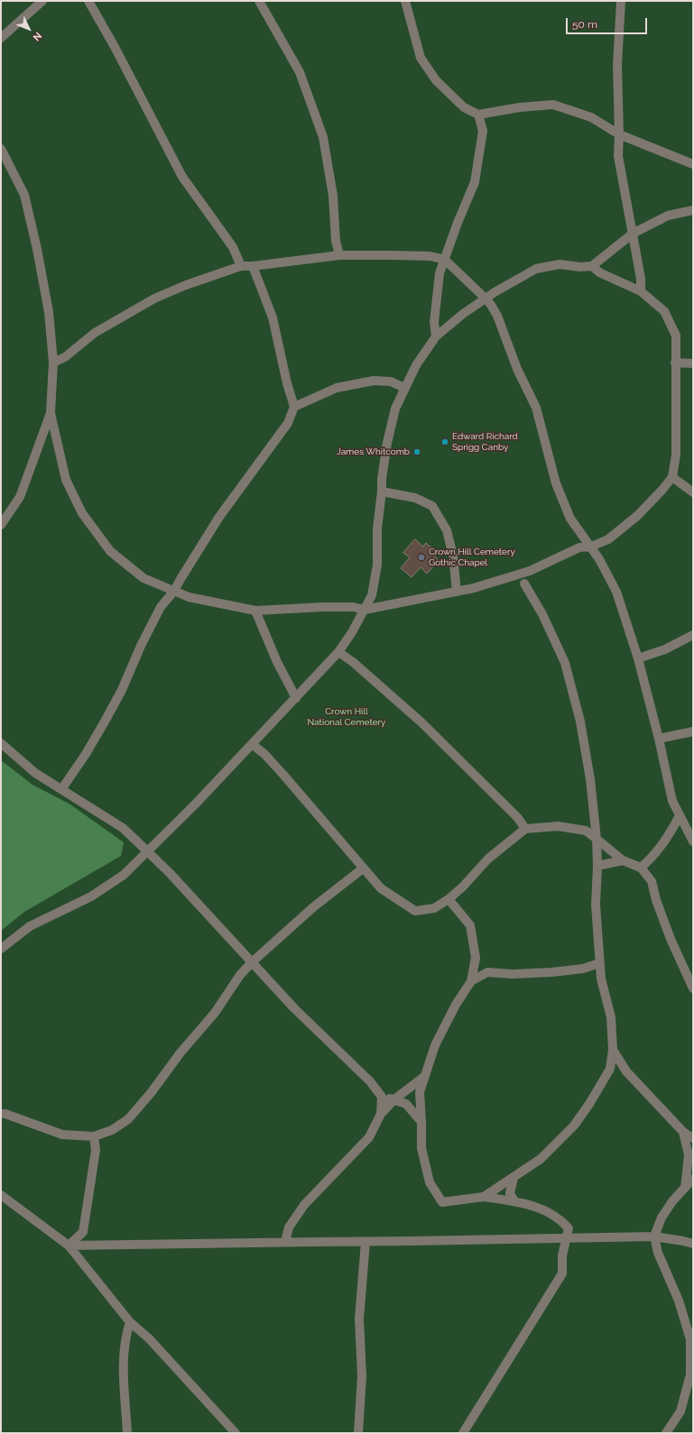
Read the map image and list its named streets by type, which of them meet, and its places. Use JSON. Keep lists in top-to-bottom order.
{
  "parks": ["Crown Hill National Cemetery"],
  "places": ["Edward Richard Sprigg Canby", "James Whitcomb", "Crown Hill Cemetery Gothic Chapel"],
  "scale_bar": "50 m",
  "north": "bottom right"
}
